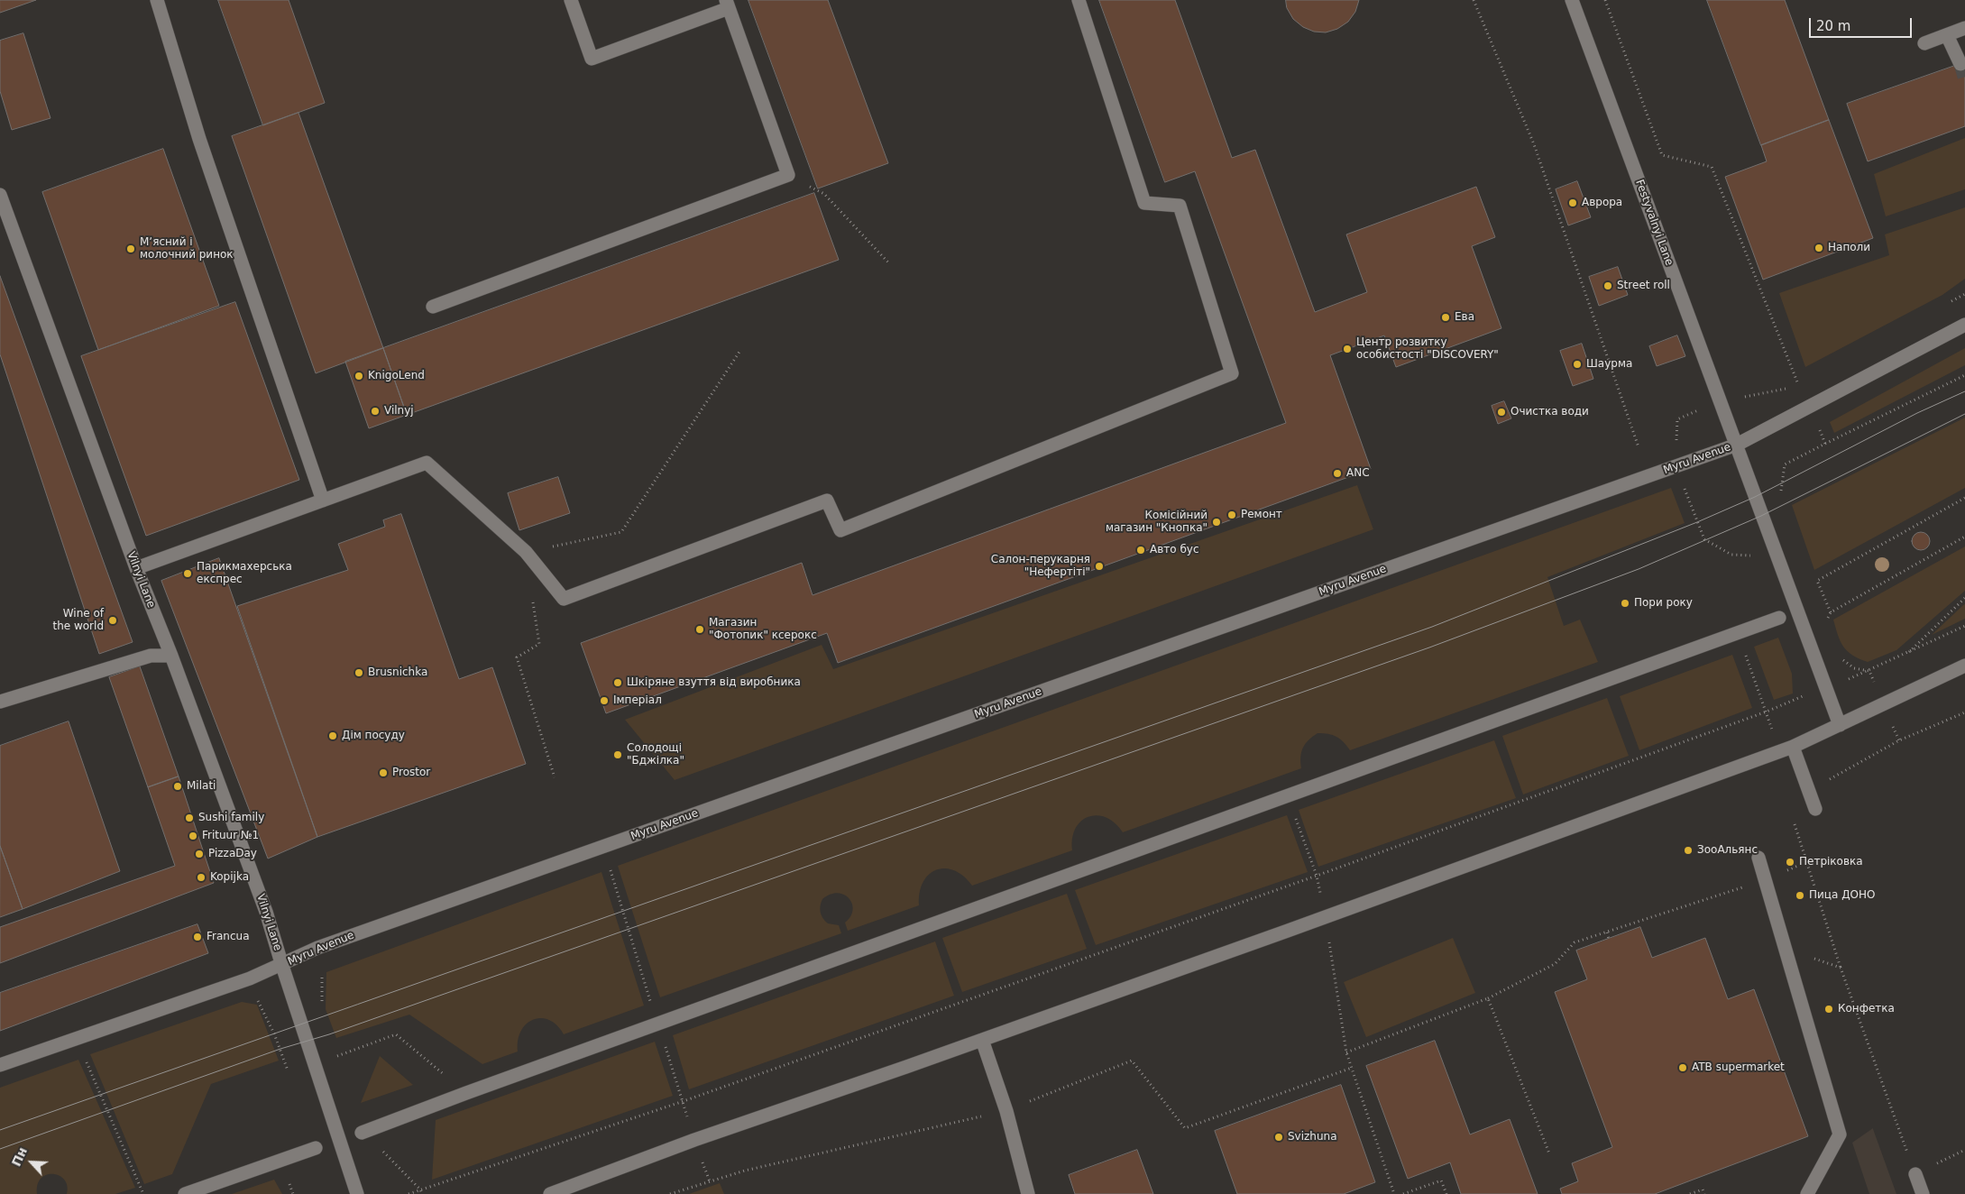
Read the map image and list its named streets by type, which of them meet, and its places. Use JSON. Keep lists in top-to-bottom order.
{
  "streets": {
    "street": ["Festyvalnyi Lane", "Myru Avenue", "Vilnyi Lane"]
  },
  "crossings": [
    ["Festyvalnyi Lane", "Myru Avenue"],
    ["Myru Avenue", "Vilnyi Lane"]
  ],
  "places": [
    "Аврора",
    "Наполи",
    "Мʼясний і молочний ринок",
    "Street roll",
    "Ева",
    "Центр розвитку особистості \"DISCOVERY\"",
    "Шаурма",
    "KnigoLend",
    "Vilnyj",
    "Очистка води",
    "ANC",
    "Ремонт",
    "Комісійний магазин \"Кнопка\"",
    "Авто бус",
    "Салон-перукарня \"Нефертіті\"",
    "Парикмахерська експрес",
    "Пори року",
    "Wine of the world",
    "Магазин \"Фотопик\" ксерокс",
    "Brusnichka",
    "Шкіряне взуття від виробника",
    "Імперіал",
    "Дім посуду",
    "Солодощі \"Бджілка\"",
    "Prostor",
    "Milati",
    "Sushi family",
    "Frituur №1",
    "ЗооАльянс",
    "PizzaDay",
    "Петріковка",
    "Kopijka",
    "Пица ДОНО",
    "Franсua",
    "Конфетка",
    "ATB supermarket",
    "Svizhuna"
  ],
  "scale_bar": "20 m",
  "north": "top left"
}
